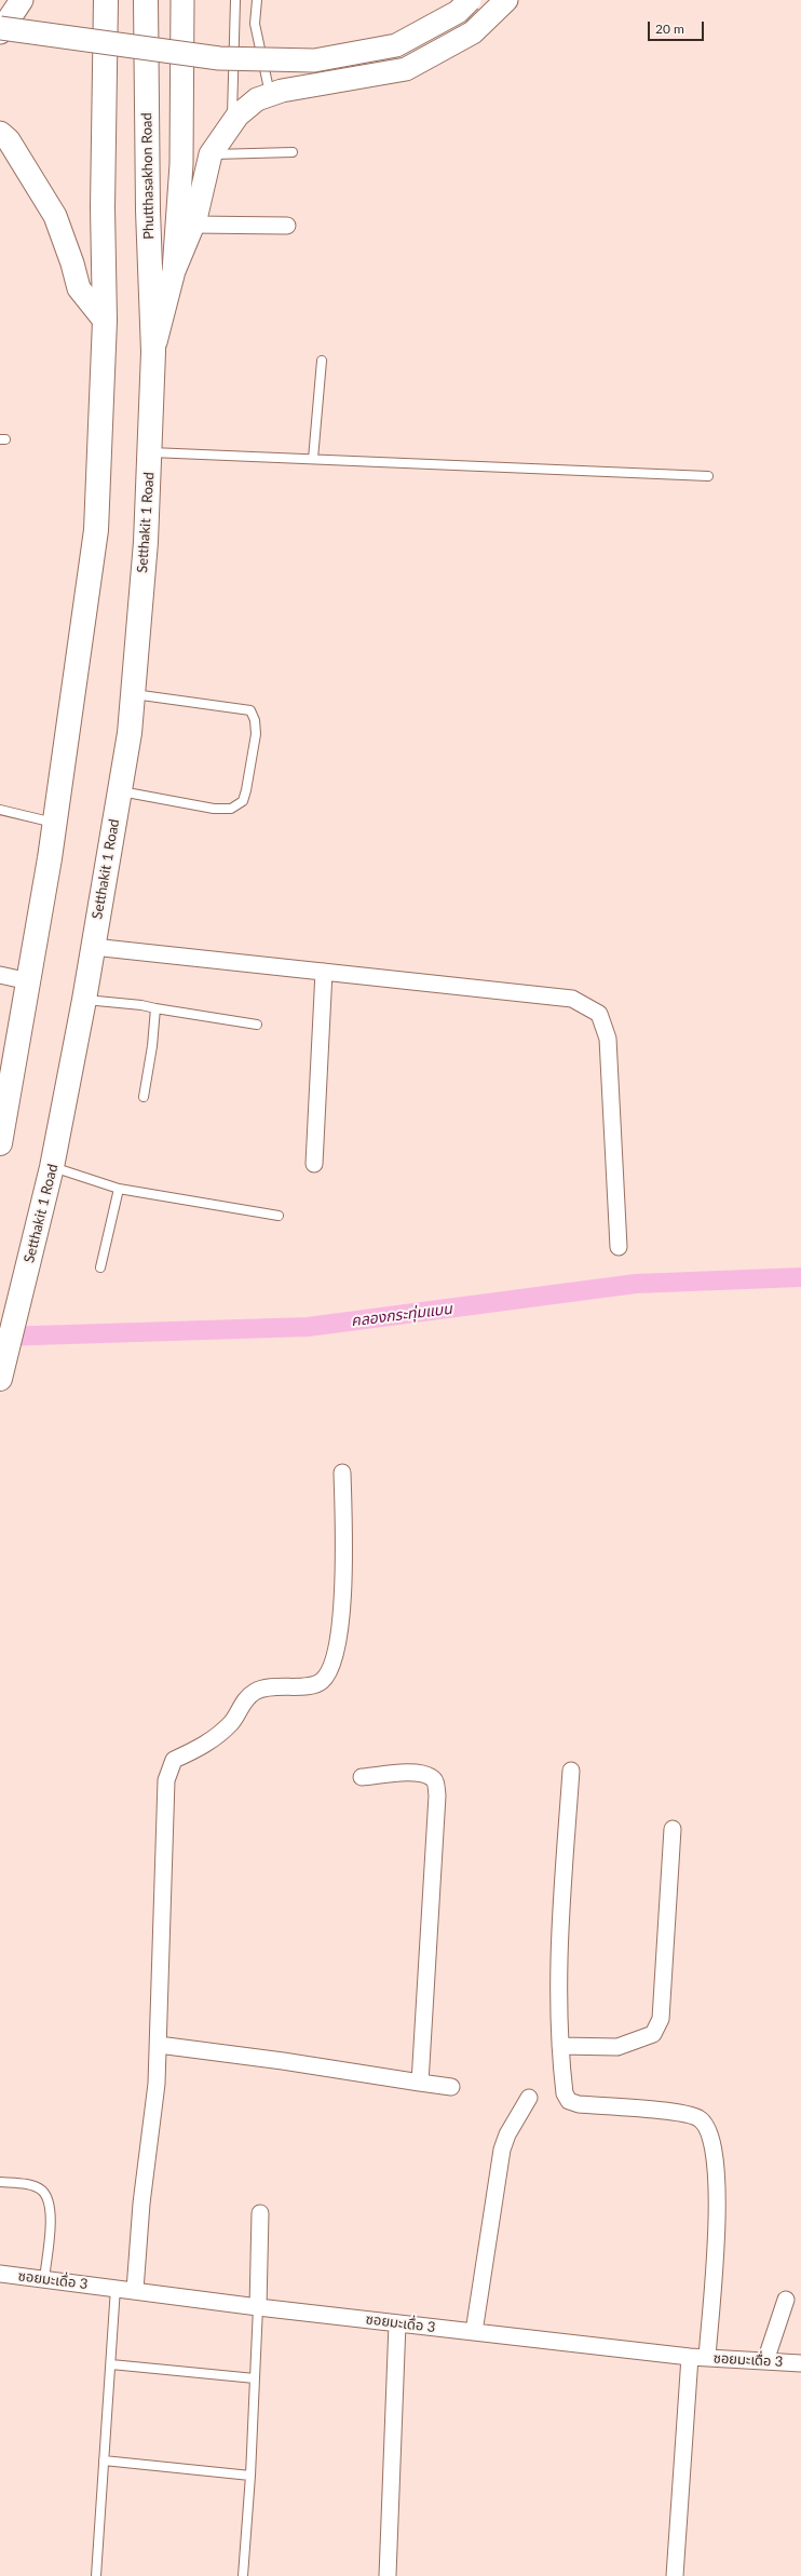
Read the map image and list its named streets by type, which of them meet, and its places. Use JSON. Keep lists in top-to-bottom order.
{
  "streets": {
    "main road": ["Phutthasakhon Road", "Setthakit 1 Road"],
    "street": ["ซอยมะเดื่อ 3"]
  },
  "crossings": [
    ["Phutthasakhon Road", "Setthakit 1 Road"]
  ],
  "water": ["คลองกระทุ่มแบน"],
  "scale_bar": "20 m"
}
